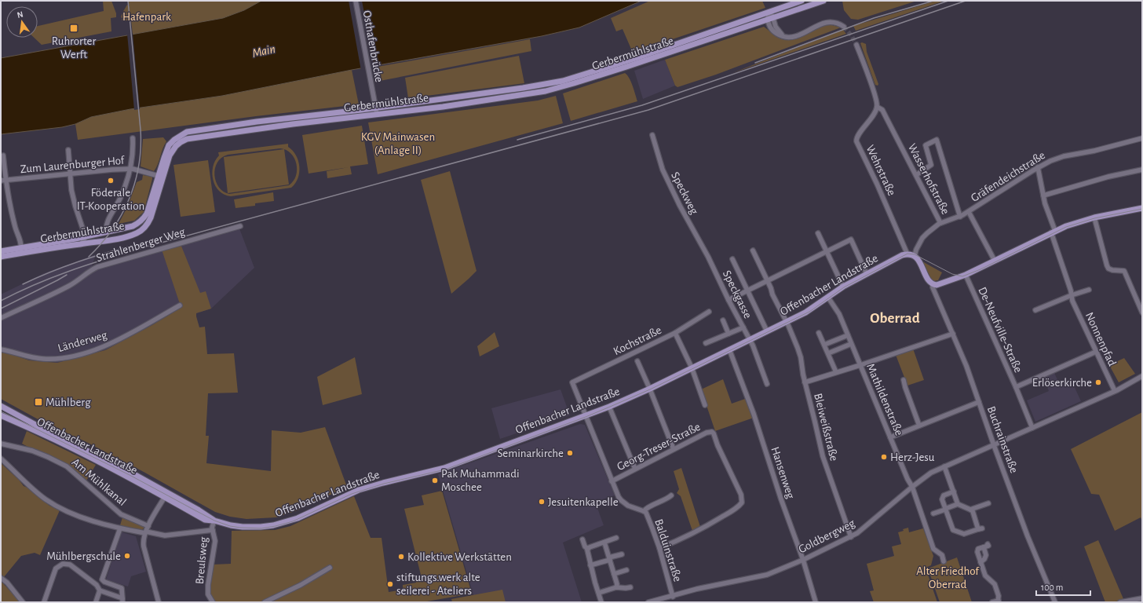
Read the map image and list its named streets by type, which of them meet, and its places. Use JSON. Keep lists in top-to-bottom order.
{
  "streets": {
    "main road": ["Gerbermühlstraße", "Offenbacher Landstraße"],
    "street": [
      "Osthafenbrücke",
      "Zum Laurenburger Hof",
      "Wehrstraße",
      "Gräfendeichstraße",
      "Wasserhofstraße",
      "Speckweg",
      "Strahlenberger Weg",
      "Speckgasse",
      "De-Neufville-Straße",
      "Nonnenpfad",
      "Kochstraße",
      "Länderweg",
      "Mathildenstraße",
      "Bleiweißstraße",
      "Buchrainstraße",
      "Georg-Treser-Straße",
      "Hansenweg",
      "Am Mühlkanal",
      "Goldbergweg",
      "Balduinstraße",
      "Breulsweg"
    ]
  },
  "crossings": [
    ["Osthafenbrücke", "Gerbermühlstraße"],
    ["Gerbermühlstraße", "Zum Laurenburger Hof"],
    ["Wehrstraße", "Wasserhofstraße"],
    ["Wehrstraße", "Offenbacher Landstraße"],
    ["Gräfendeichstraße", "Wasserhofstraße"],
    ["Gräfendeichstraße", "Nonnenpfad"],
    ["Speckweg", "Speckgasse"],
    ["Offenbacher Landstraße", "Speckgasse"],
    ["Offenbacher Landstraße", "Mathildenstraße"],
    ["Offenbacher Landstraße", "Bleiweißstraße"],
    ["Offenbacher Landstraße", "Hansenweg"],
    ["Offenbacher Landstraße", "Balduinstraße"],
    ["Offenbacher Landstraße", "Breulsweg"],
    ["De-Neufville-Straße", "Goldbergweg"],
    ["Nonnenpfad", "Goldbergweg"],
    ["Kochstraße", "Balduinstraße"],
    ["Mathildenstraße", "Goldbergweg"],
    ["Bleiweißstraße", "Goldbergweg"],
    ["Buchrainstraße", "Goldbergweg"],
    ["Georg-Treser-Straße", "Balduinstraße"],
    ["Hansenweg", "Goldbergweg"],
    ["Goldbergweg", "Balduinstraße"]
  ],
  "districts": ["Oberrad"],
  "water": ["Main"],
  "parks": ["Hafenpark", "KGV Mainwasen (Anlage II)", "Alter Friedhof Oberrad"],
  "places": {
    "transit": ["Ruhrorter Werft", "Mühlberg"],
    "other": [
      "Föderale IT-Kooperation",
      "Erlöserkirche",
      "Seminarkirche",
      "Herz-Jesu",
      "Pak Muhammadi Moschee",
      "Jesuitenkapelle",
      "Mühlbergschule",
      "Kollektive Werkstätten",
      "stiftungs.werk alte seilerei - Ateliers"
    ]
  },
  "scale_bar": "100 m",
  "north": "top"
}
